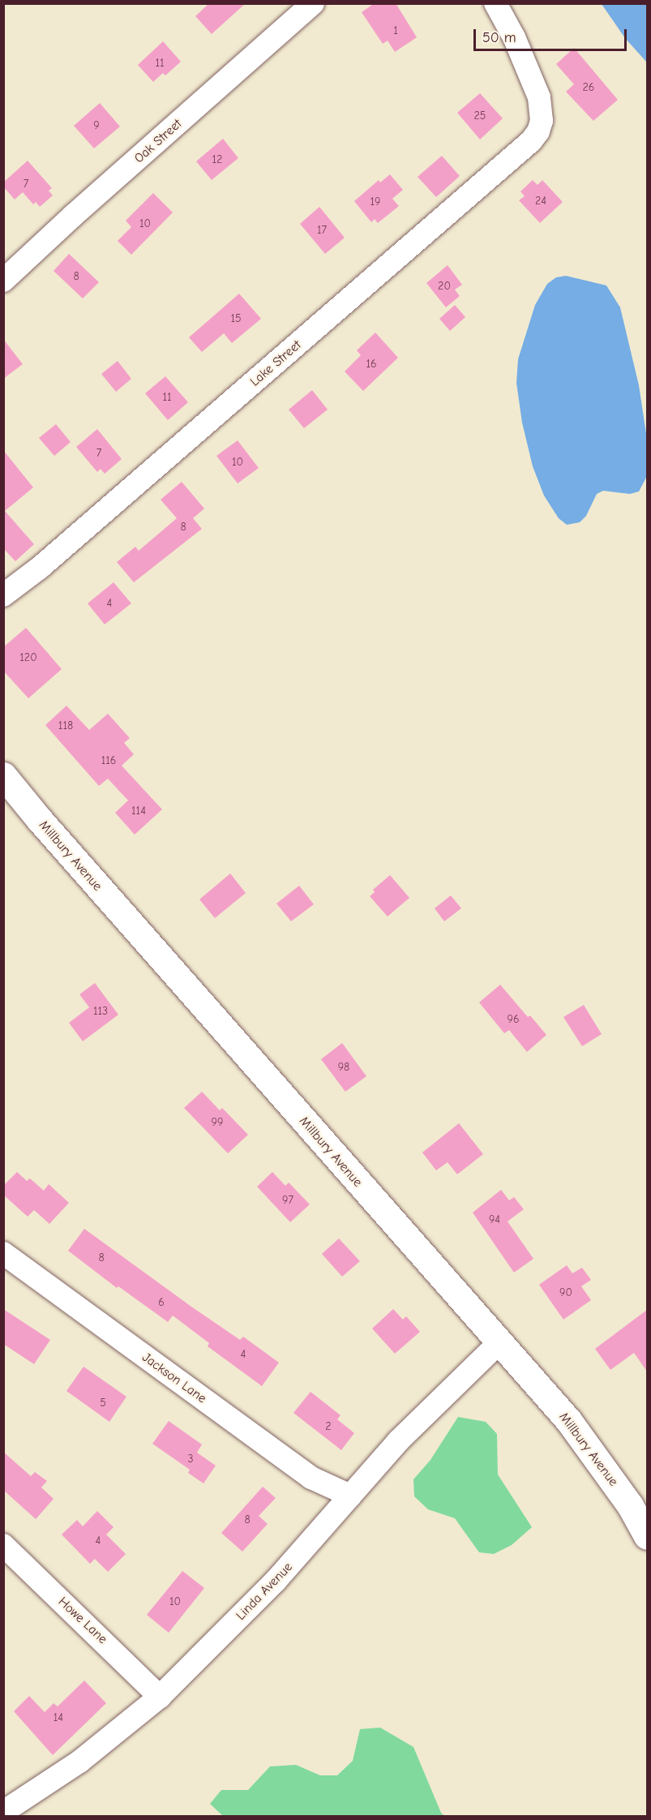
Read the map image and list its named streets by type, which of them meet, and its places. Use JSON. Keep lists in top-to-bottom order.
{
  "streets": {
    "main road": ["Millbury Avenue"],
    "street": [
      "Oak Street",
      "Lake Street",
      "Jackson Lane",
      "Linda Avenue",
      "Howe Lane"
    ]
  },
  "crossings": [
    ["Millbury Avenue", "Linda Avenue"],
    ["Jackson Lane", "Linda Avenue"],
    ["Linda Avenue", "Howe Lane"]
  ],
  "house_numbers": [
    "1",
    "11",
    "26",
    "25",
    "9",
    "12",
    "7",
    "24",
    "19",
    "10",
    "17",
    "8",
    "20",
    "15",
    "16",
    "11",
    "7",
    "10",
    "8",
    "4",
    "120",
    "118",
    "116",
    "114",
    "113",
    "96",
    "98",
    "99",
    "97",
    "94",
    "8",
    "90",
    "6",
    "4",
    "5",
    "2",
    "3",
    "8",
    "4",
    "10",
    "14"
  ],
  "scale_bar": "50 m"
}
